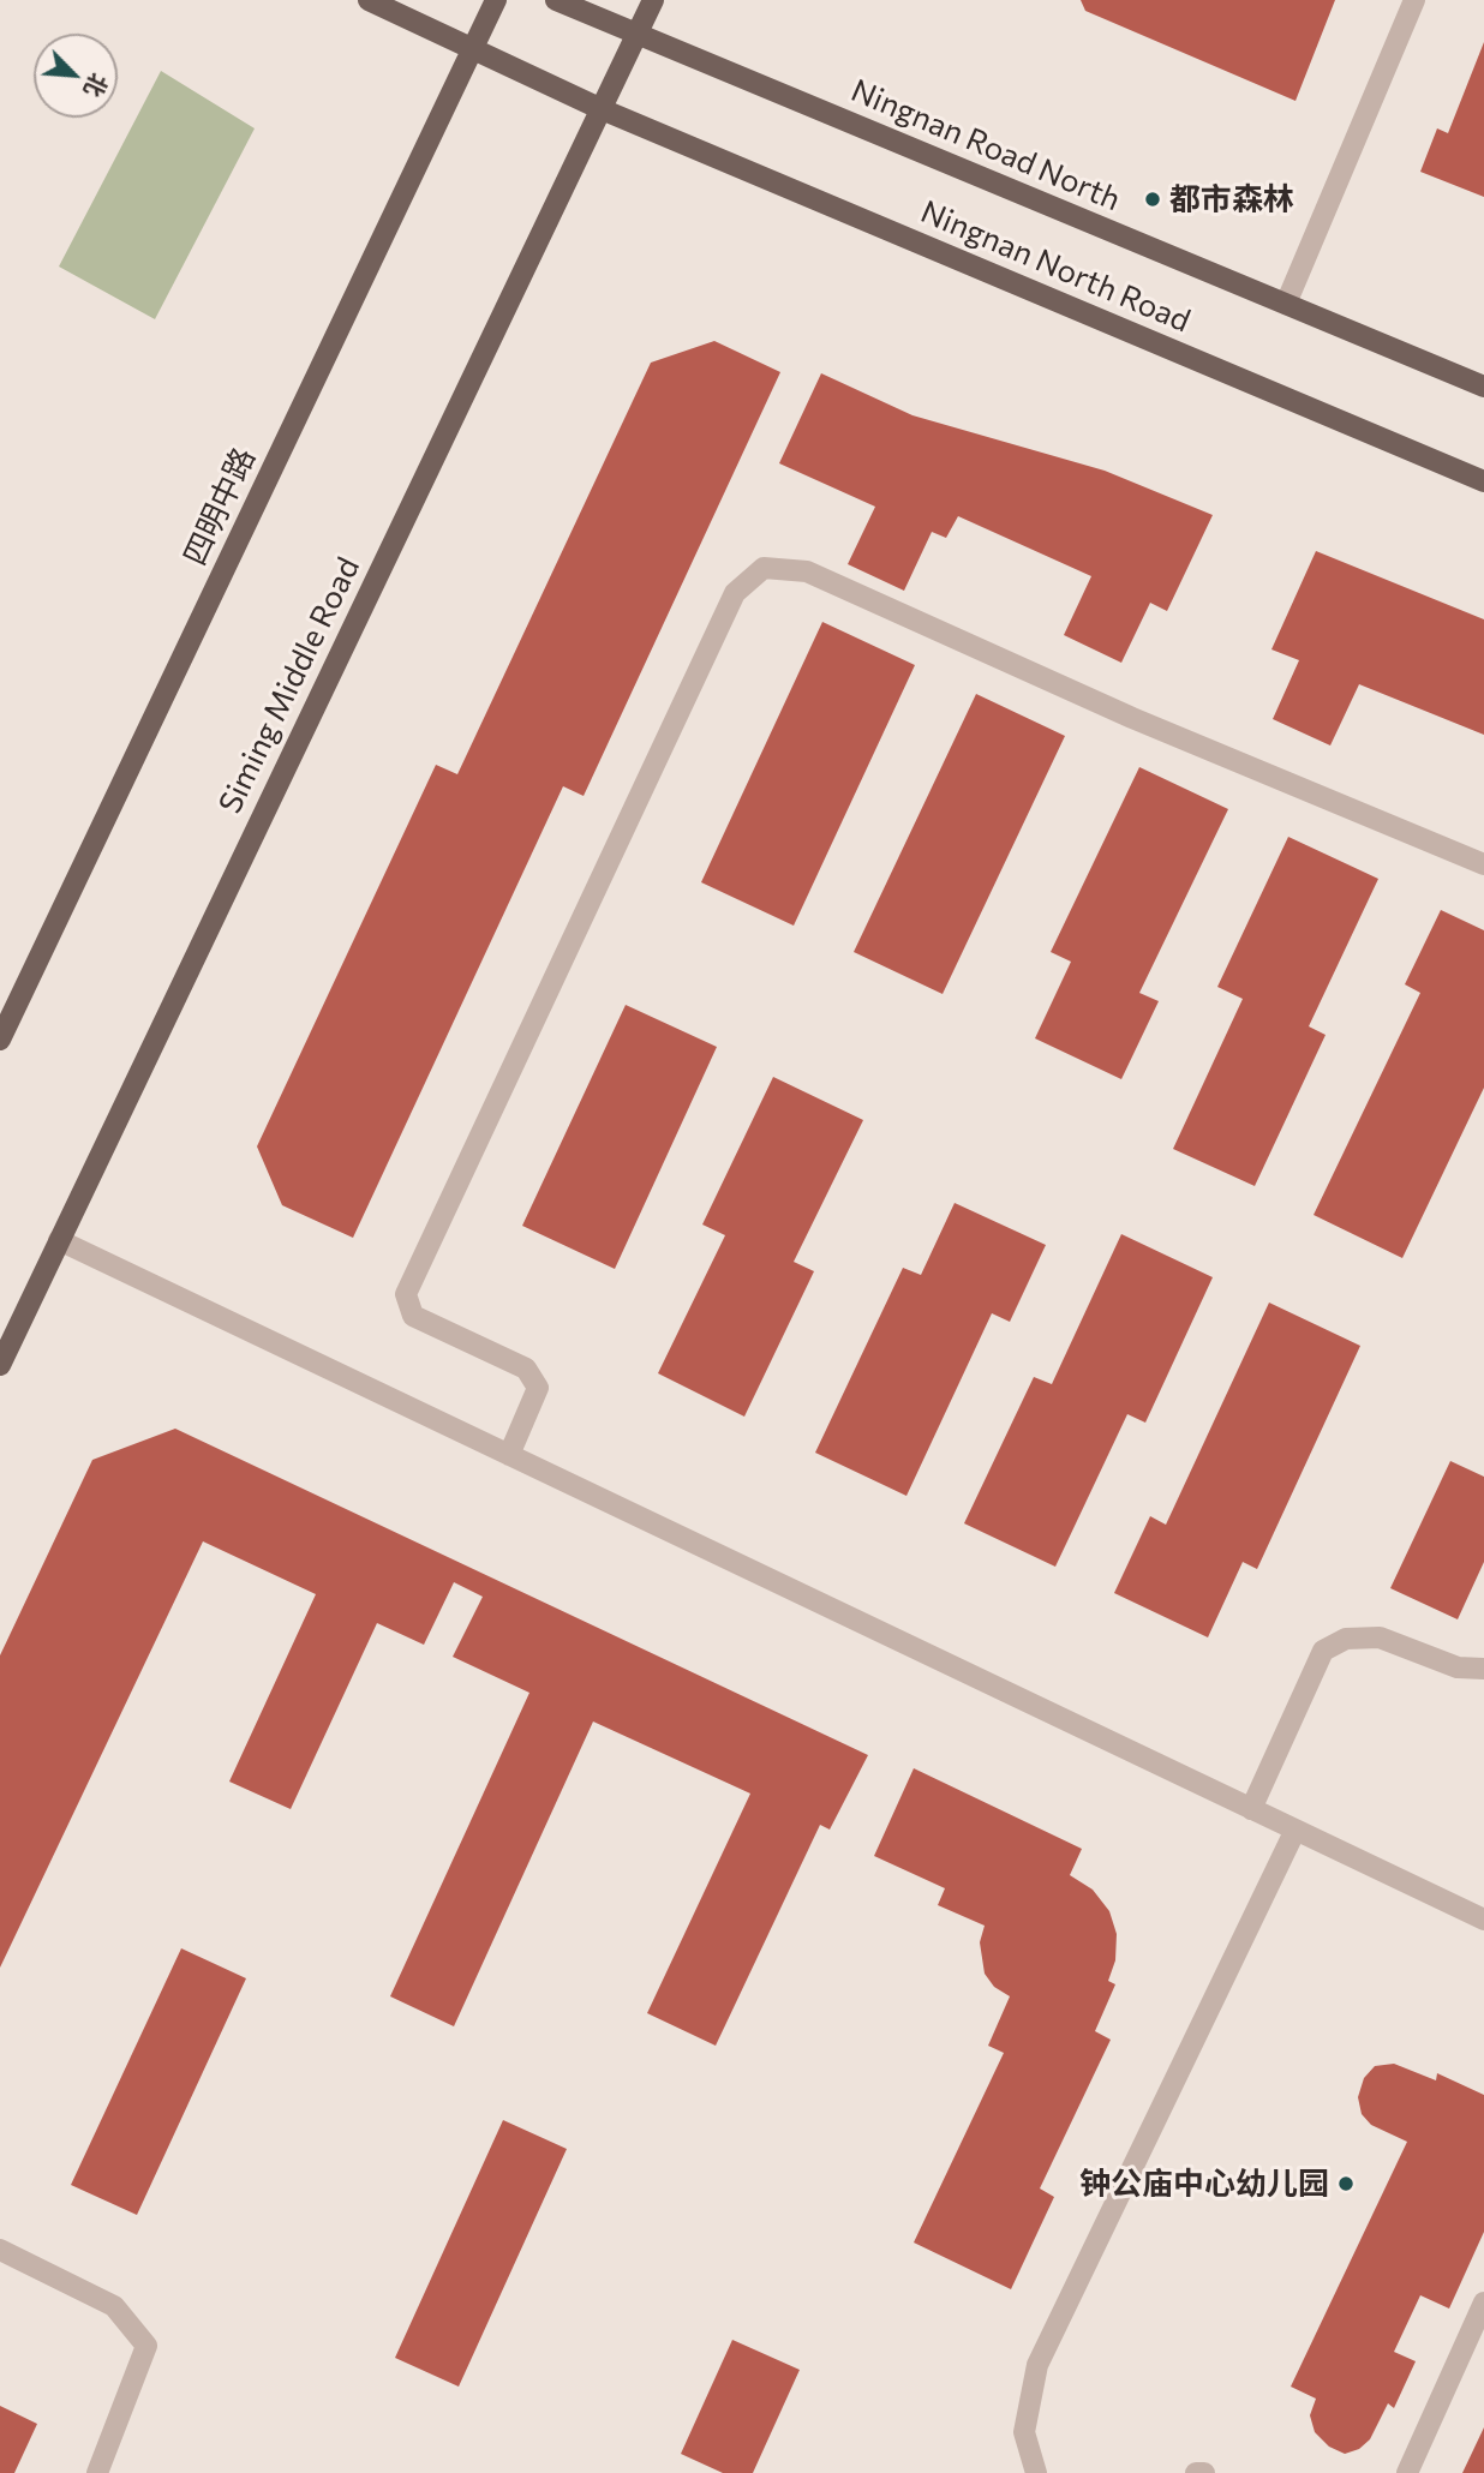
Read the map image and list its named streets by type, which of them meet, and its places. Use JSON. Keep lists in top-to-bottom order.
{
  "streets": {
    "main road": [
      "Ningnan Road North",
      "Ningnan North Road",
      "四明中路",
      "Siming Middle Road"
    ]
  },
  "crossings": [
    ["Ningnan Road North", "Siming Middle Road"],
    ["Ningnan North Road", "四明中路"],
    ["Ningnan North Road", "Siming Middle Road"]
  ],
  "places": ["都市森林", "钟公庙中心幼儿园"],
  "north": "bottom right"
}
